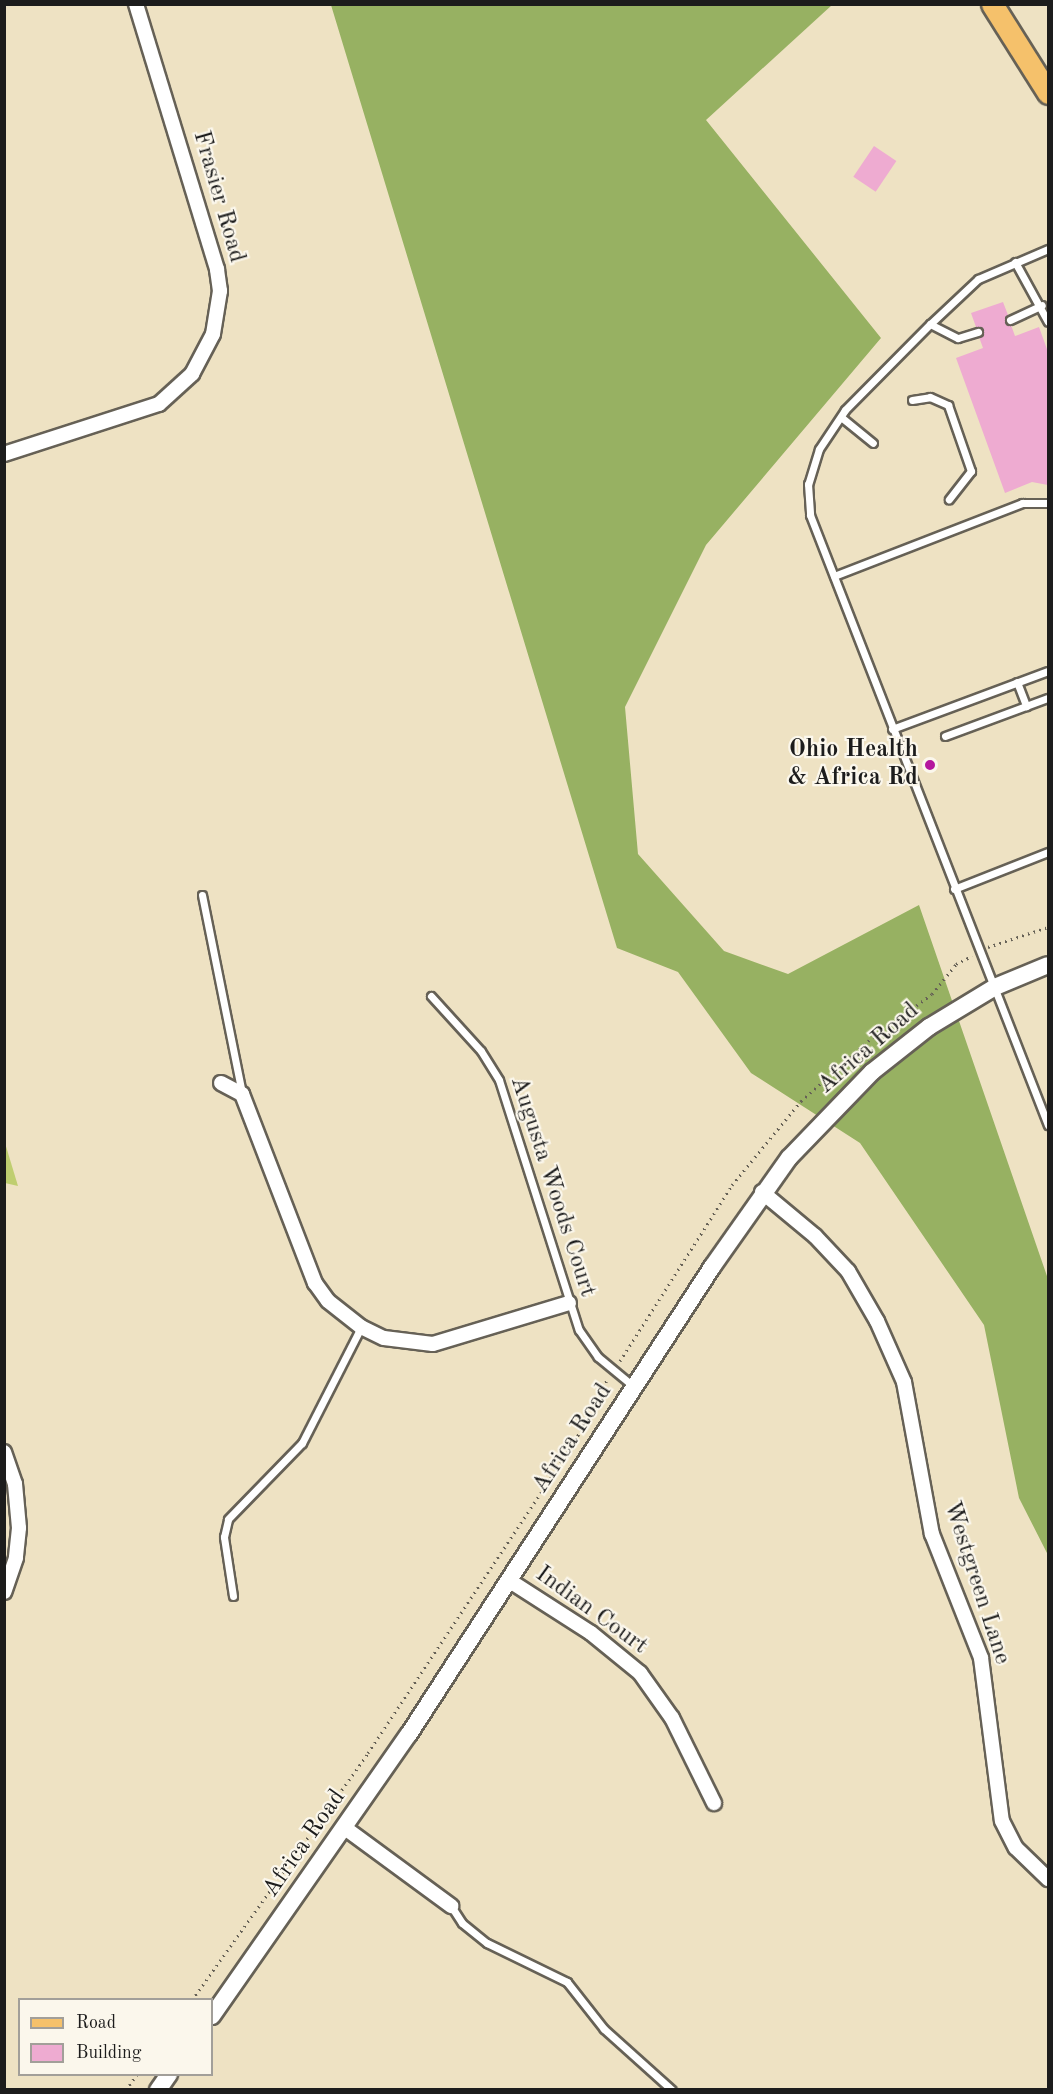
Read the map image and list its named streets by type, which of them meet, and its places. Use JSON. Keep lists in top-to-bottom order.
{
  "streets": {
    "street": [
      "Frasier Road",
      "Africa Road",
      "Westgreen Lane",
      "Indian Court"
    ],
    "lane": ["Augusta Woods Court"]
  },
  "crossings": [
    ["Africa Road", "Augusta Woods Court"],
    ["Africa Road", "Westgreen Lane"],
    ["Africa Road", "Indian Court"]
  ],
  "places": ["Ohio Health & Africa Rd"],
  "legend": ["Road", "Building"]
}
